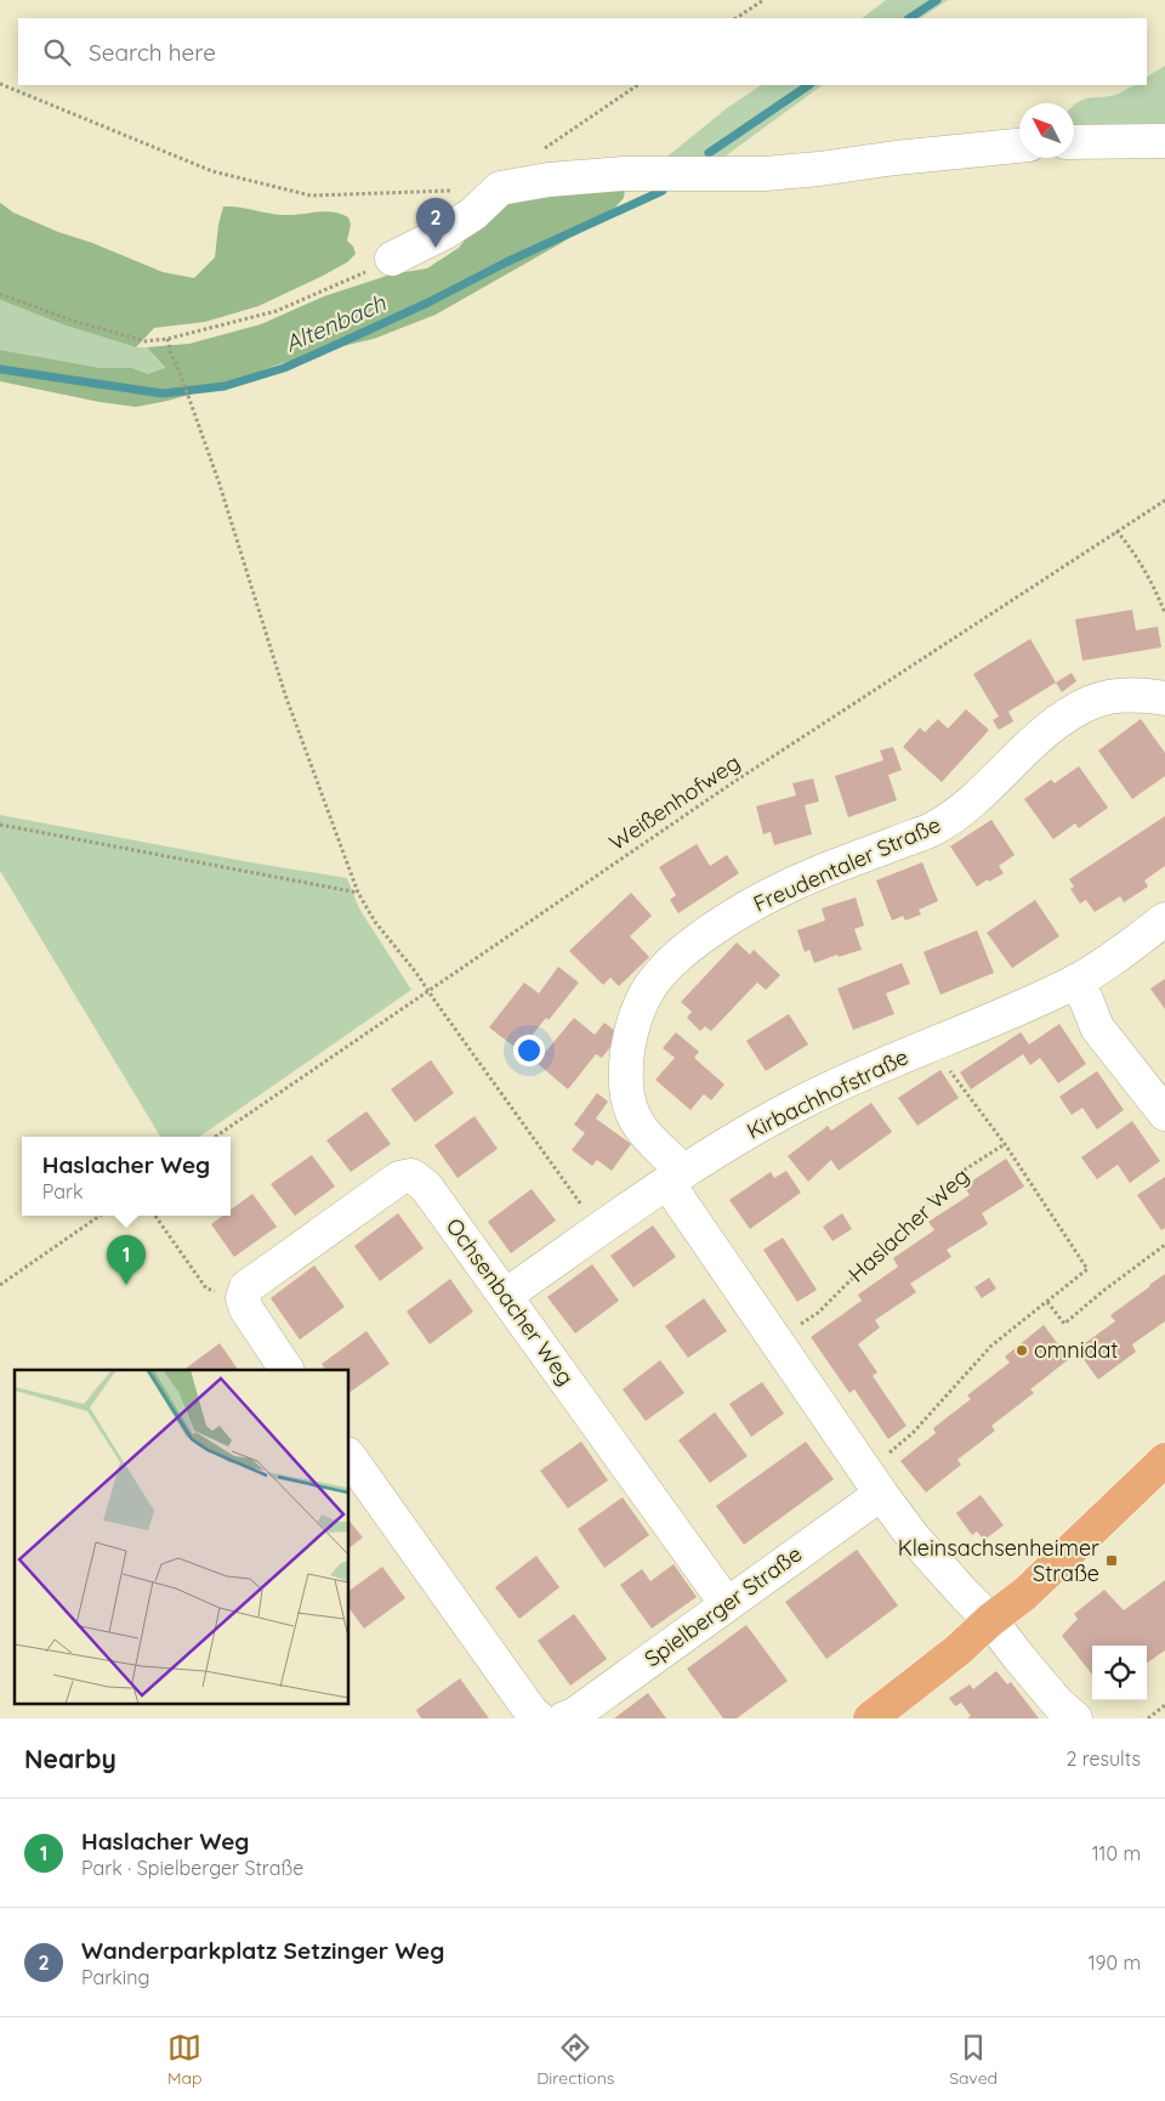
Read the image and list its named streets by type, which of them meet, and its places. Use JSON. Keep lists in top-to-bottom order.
{
  "streets": {
    "street": [
      "Freudentaler Straße",
      "Kirbachhofstraße",
      "Ochsenbacher Weg",
      "Spielberger Straße"
    ],
    "path": ["Weißenhofweg", "Haslacher Weg"]
  },
  "crossings": [
    ["Freudentaler Straße", "Kirbachhofstraße"],
    ["Kirbachhofstraße", "Ochsenbacher Weg"],
    ["Ochsenbacher Weg", "Spielberger Straße"]
  ],
  "water": ["Altenbach"],
  "places": {
    "other": ["omnidat"],
    "transit": ["Kleinsachsenheimer Straße"]
  },
  "north": "top left",
  "page": {
    "search": "Search here",
    "pins": ["2", "1"],
    "popup": ["Haslacher Weg", "Park"],
    "heading": ["Nearby", "2 results"],
    "list": [
      {
        "mark": "1",
        "name": "Haslacher Weg",
        "note": "Park · Spielberger Straße",
        "value": "110 m"
      },
      {
        "mark": "2",
        "name": "Wanderparkplatz Setzinger Weg",
        "note": "Parking",
        "value": "190 m"
      }
    ],
    "nav": ["Map", "Directions", "Saved"]
  }
}
